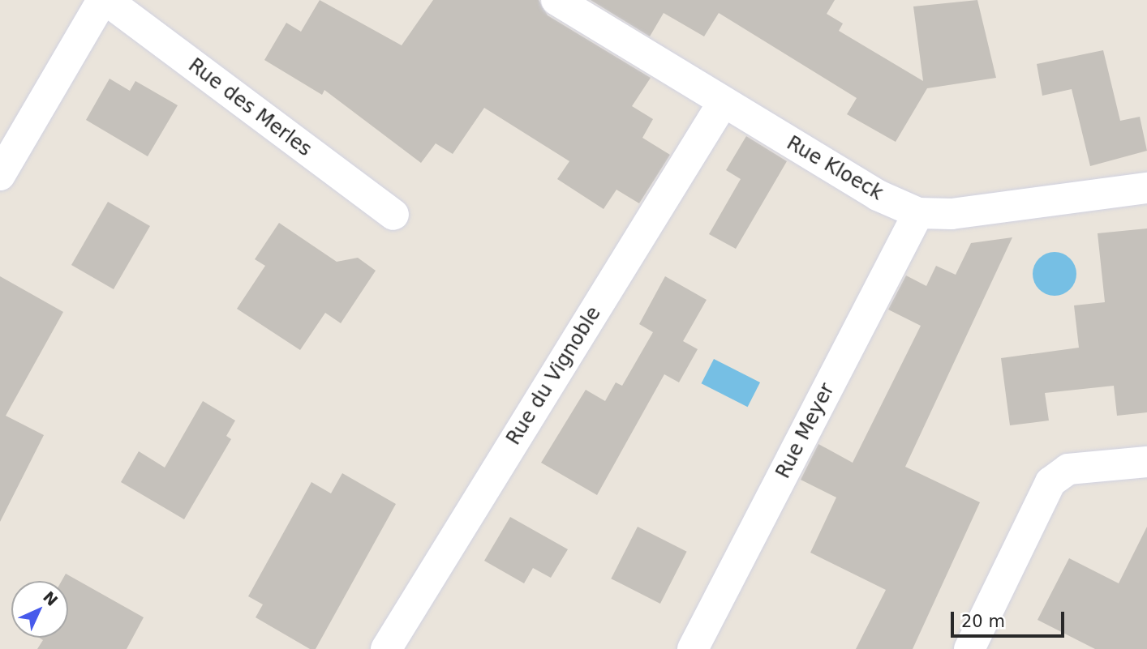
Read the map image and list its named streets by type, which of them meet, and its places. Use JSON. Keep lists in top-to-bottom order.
{
  "streets": {
    "street": [
      "Rue des Merles",
      "Rue Kloeck",
      "Rue du Vignoble",
      "Rue Meyer"
    ]
  },
  "crossings": [
    ["Rue Kloeck", "Rue du Vignoble"],
    ["Rue Kloeck", "Rue Meyer"]
  ],
  "scale_bar": "20 m",
  "north": "top right"
}
